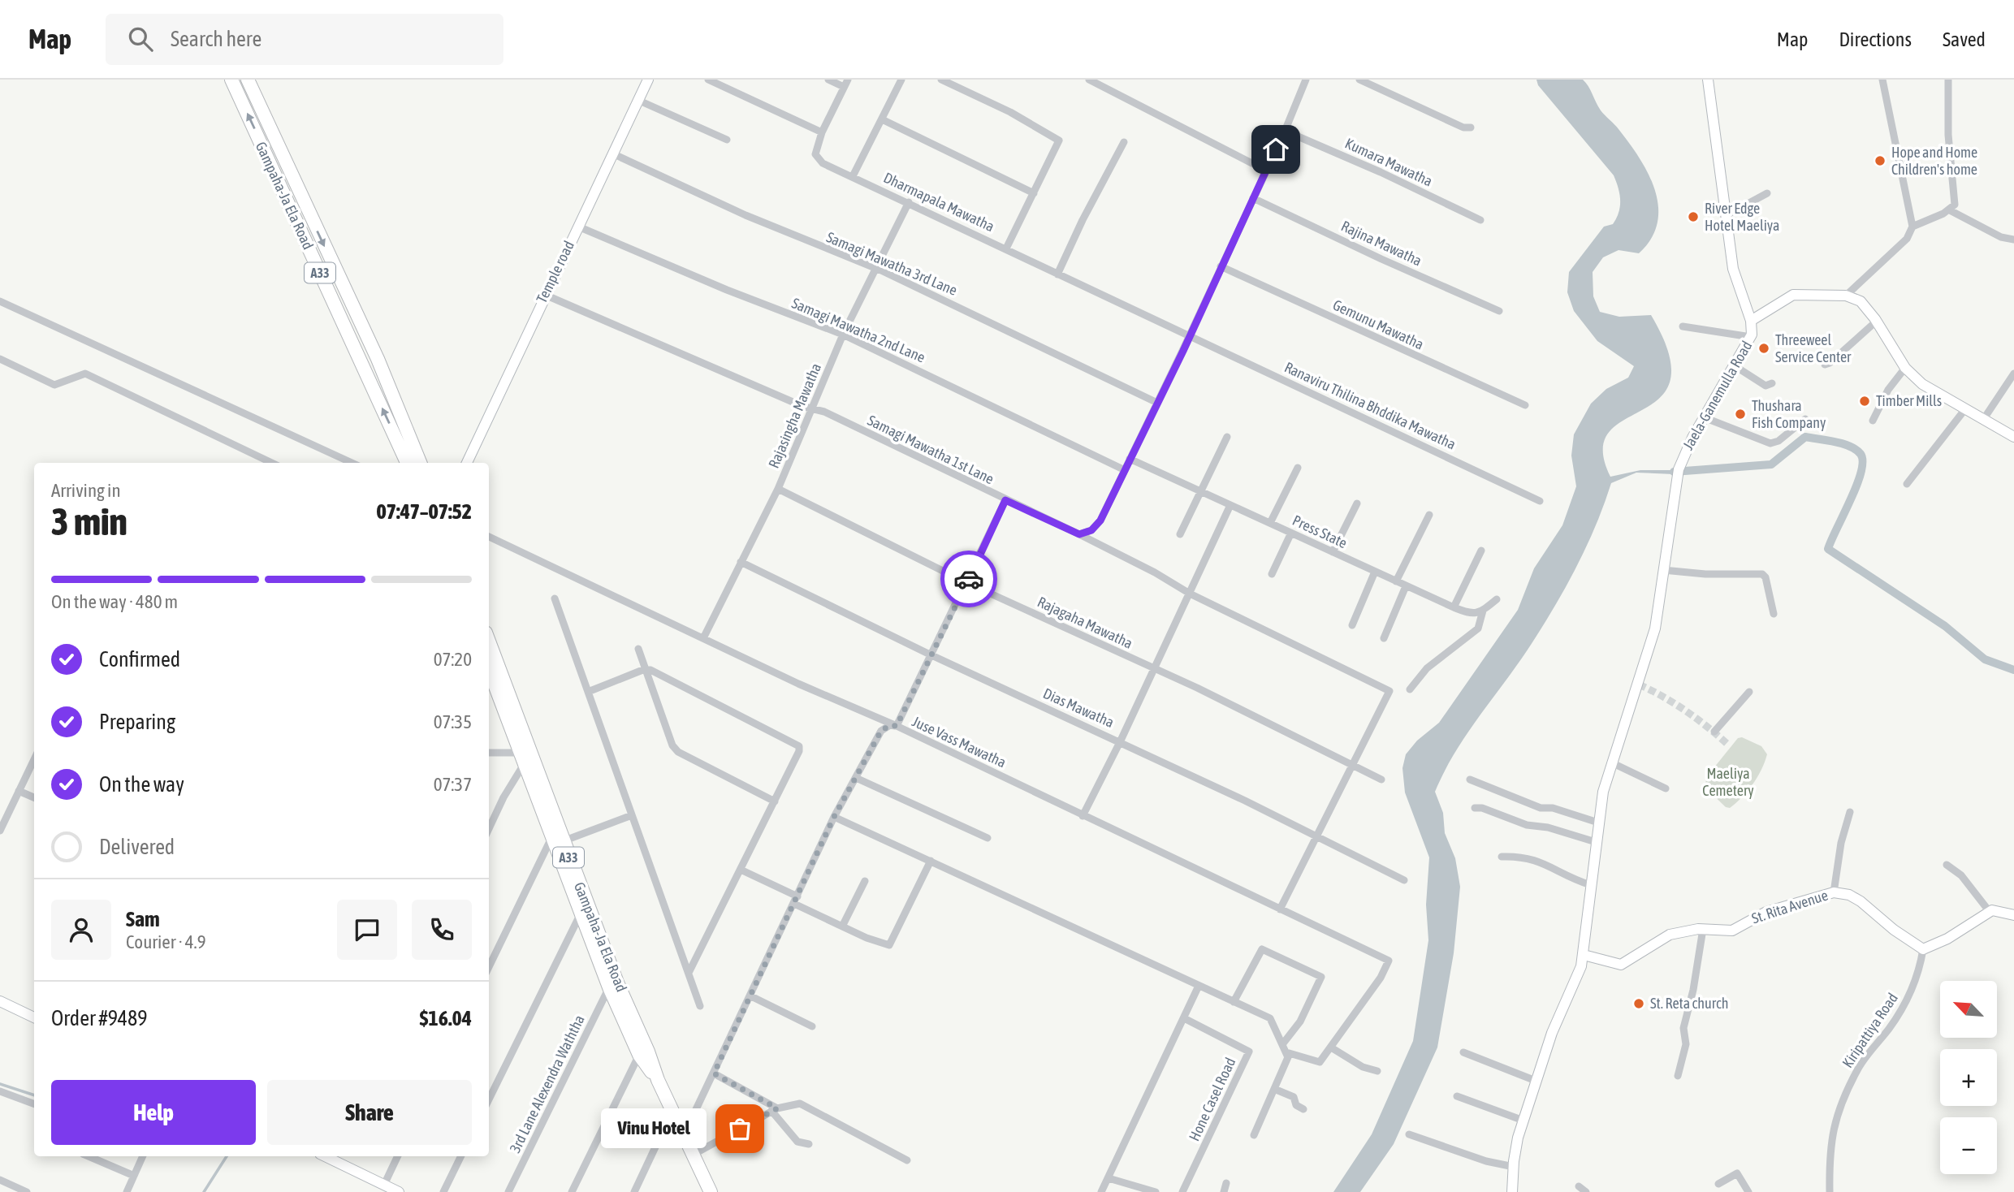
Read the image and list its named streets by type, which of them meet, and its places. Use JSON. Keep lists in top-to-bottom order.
{
  "streets": {
    "highway": ["Gampaha-Ja Ela Road", "A33"],
    "street": [
      "Kumara Mawatha",
      "Dharmapala Mawatha",
      "Rajina Mawatha",
      "Samagi Mawatha 3rd Lane",
      "Temple road",
      "Gemunu Mawatha",
      "Samagi Mawatha 2nd Lane",
      "Jaela-Ganemulla Road",
      "Ranaviru Thilina Bhddika Mawatha",
      "Rajasingha Mawatha",
      "Samagi Mawatha 1st Lane",
      "Press State",
      "Rajagaha Mawatha",
      "Dias Mawatha",
      "Juse Vass Mawatha",
      "St. Rita Avenue",
      "Kiripattiya Road",
      "3rd Lane Alexendra Waththa",
      "Hone Casel Road"
    ]
  },
  "crossings": [
    ["Gampaha-Ja Ela Road", "3rd Lane Alexendra Waththa"],
    ["Dharmapala Mawatha", "Ranaviru Thilina Bhddika Mawatha"],
    ["Dharmapala Mawatha", "Rajasingha Mawatha"],
    ["Samagi Mawatha 3rd Lane", "Temple road"],
    ["Samagi Mawatha 3rd Lane", "Rajasingha Mawatha"],
    ["Temple road", "Samagi Mawatha 2nd Lane"],
    ["Temple road", "Samagi Mawatha 1st Lane"],
    ["Samagi Mawatha 2nd Lane", "Rajasingha Mawatha"],
    ["Jaela-Ganemulla Road", "St. Rita Avenue"],
    ["Rajasingha Mawatha", "Samagi Mawatha 1st Lane"],
    ["Rajasingha Mawatha", "Rajagaha Mawatha"],
    ["Rajasingha Mawatha", "Dias Mawatha"],
    ["Rajasingha Mawatha", "Juse Vass Mawatha"],
    ["Samagi Mawatha 1st Lane", "Rajagaha Mawatha"],
    ["St. Rita Avenue", "Kiripattiya Road"]
  ],
  "parks": ["Maeliya Cemetery"],
  "places": [
    "Hope and Home Children's home",
    "River Edge Hotel Maeliya",
    "Threeweel Service Center",
    "Timber Mills",
    "Thushara Fish Company",
    "St. Reta church",
    "Vinu Hotel"
  ],
  "north": "top left",
  "page": {
    "header": "Map",
    "search": "Search here",
    "nav": ["Map", "Directions", "Saved"],
    "heading": ["3 min", "Arriving in", "07:47–07:52"],
    "panel": [
      "Sam",
      "Courier · 4.9",
      "Order #9489",
      "$16.04"
    ],
    "bar": "On the way · 480 m",
    "list": [
      ["Confirmed", "07:20"],
      ["Preparing", "07:35"],
      ["On the way", "07:37"],
      "Delivered"
    ],
    "map_buttons": ["+", "−"],
    "buttons": ["Help", "Share"],
    "bubble": "Vinu Hotel"
  }
}
